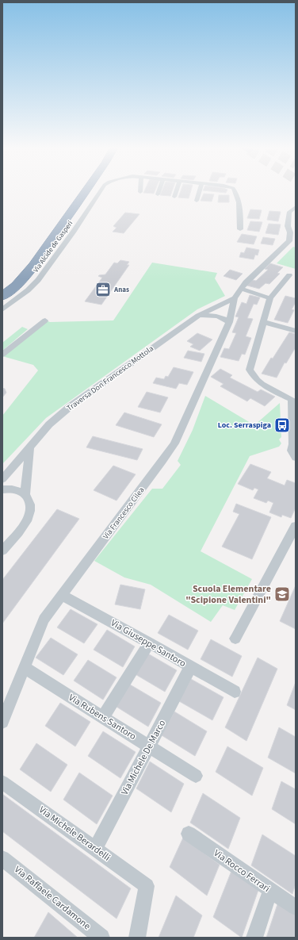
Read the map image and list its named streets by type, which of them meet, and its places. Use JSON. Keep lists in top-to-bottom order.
{
  "streets": {
    "street": [
      "Via Alcide de Gasperi",
      "Traversa Don Francesco Mottola",
      "Via Francesco Cilea",
      "Via Giuseppe Santoro",
      "Via Rubens Santoro",
      "Via Michele De Marco",
      "Via Michele Berardelli",
      "Via Rocco Ferrari",
      "Via Raffaele Cardamone"
    ]
  },
  "crossings": [
    ["Traversa Don Francesco Mottola", "Via Francesco Cilea"],
    ["Via Francesco Cilea", "Via Giuseppe Santoro"],
    ["Via Francesco Cilea", "Via Rubens Santoro"],
    ["Via Giuseppe Santoro", "Via Michele De Marco"],
    ["Via Rubens Santoro", "Via Michele De Marco"],
    ["Via Michele De Marco", "Via Michele Berardelli"]
  ],
  "places": {
    "office": ["Anas"],
    "bus stop": ["Loc. Serraspiga"],
    "school or university": ["Scuola Elementare \"Scipione Valentini\""]
  }
}
